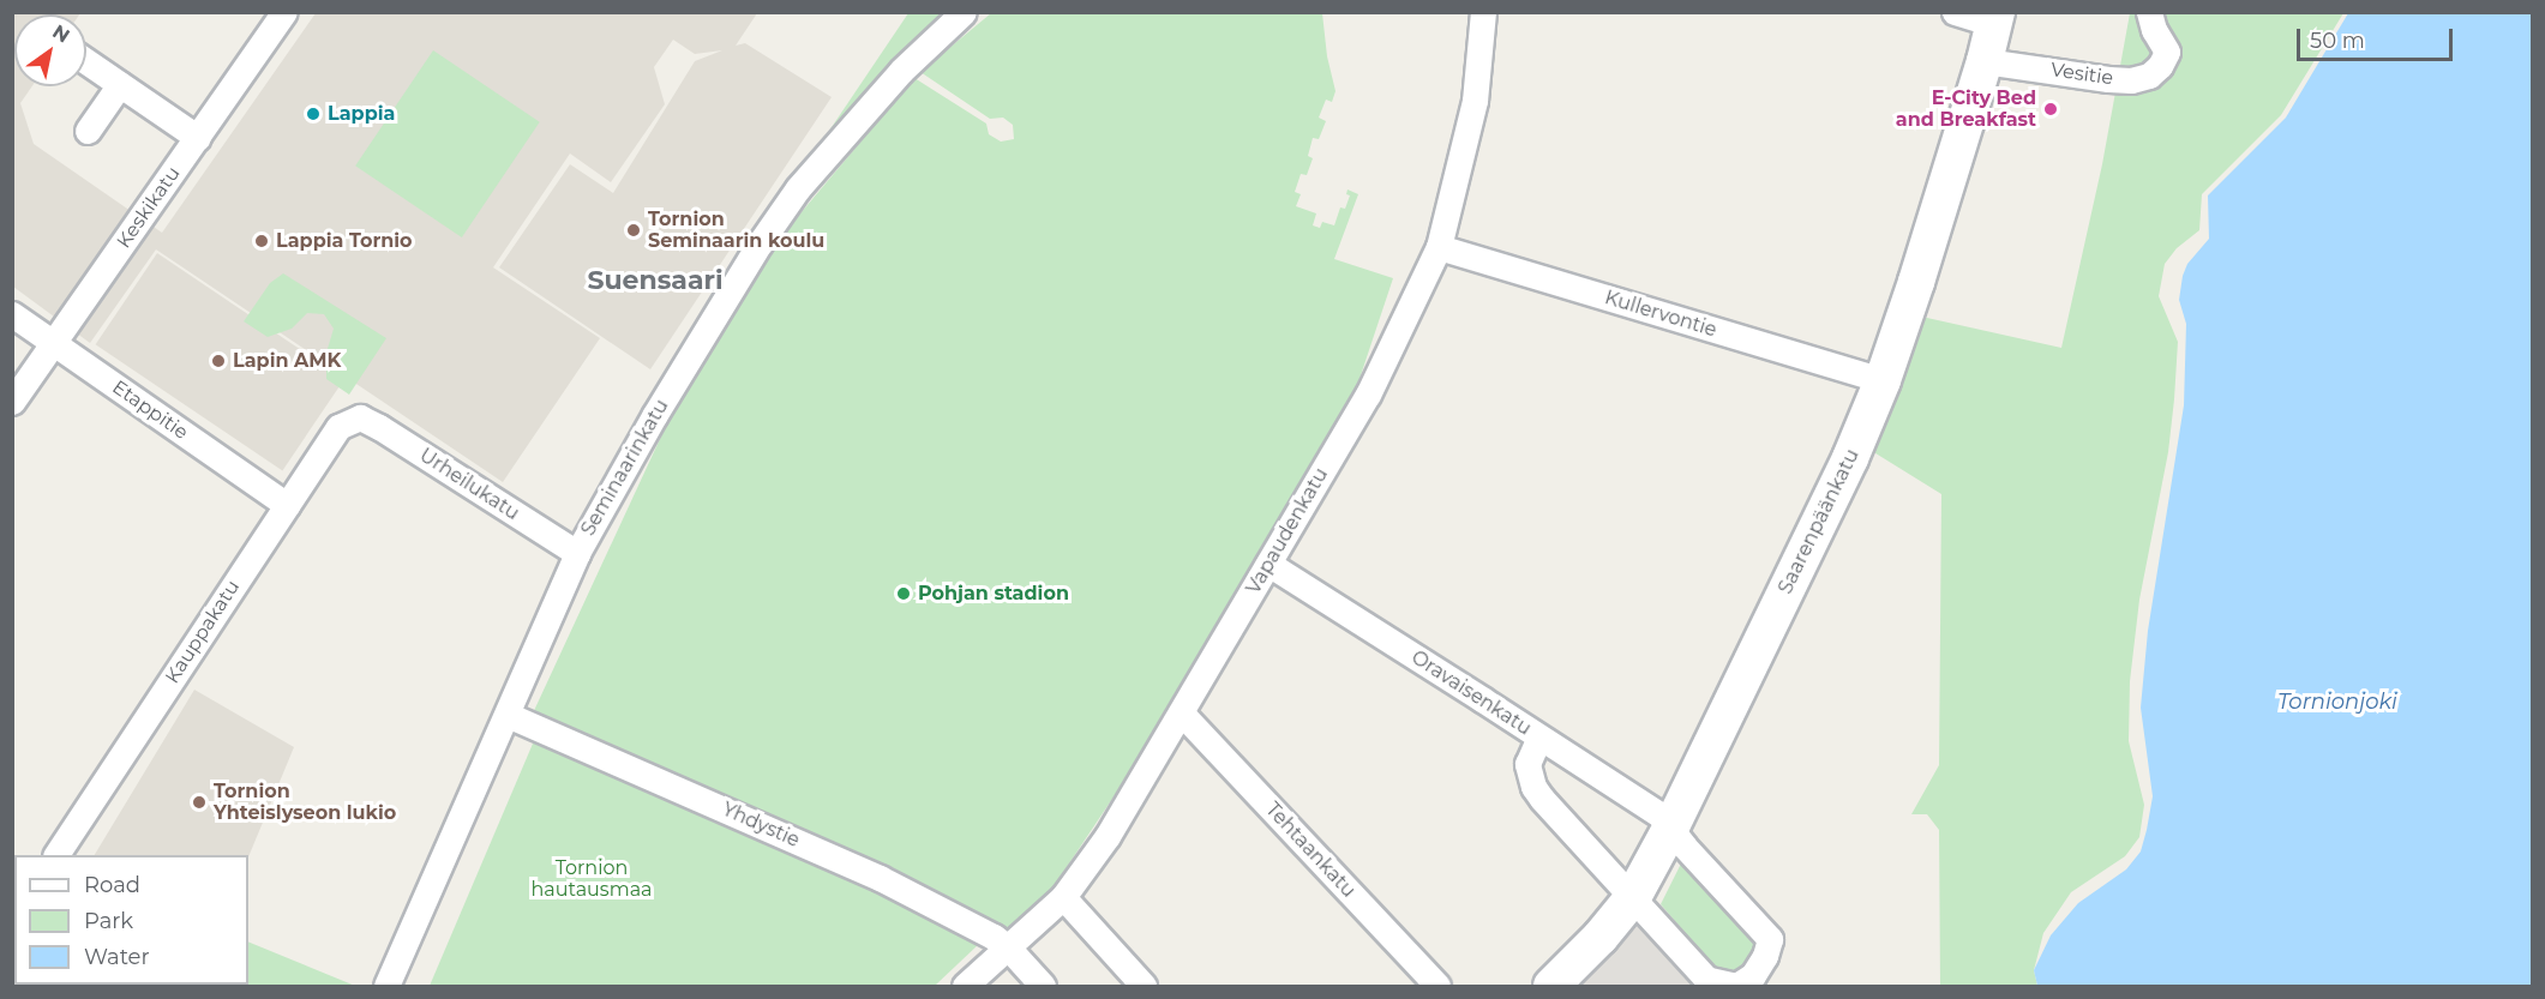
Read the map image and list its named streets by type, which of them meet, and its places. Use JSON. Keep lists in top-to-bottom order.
{
  "streets": {
    "street": [
      "Vesitie",
      "Keskikatu",
      "Kullervontie",
      "Etappitie",
      "Seminaarinkatu",
      "Urheilukatu",
      "Saarenpäänkatu",
      "Vapaudenkatu",
      "Kauppakatu",
      "Oravaisenkatu",
      "Yhdystie",
      "Tehtaankatu"
    ]
  },
  "crossings": [
    ["Vesitie", "Saarenpäänkatu"],
    ["Keskikatu", "Etappitie"],
    ["Kullervontie", "Saarenpäänkatu"],
    ["Kullervontie", "Vapaudenkatu"],
    ["Etappitie", "Kauppakatu"],
    ["Seminaarinkatu", "Urheilukatu"],
    ["Seminaarinkatu", "Yhdystie"],
    ["Urheilukatu", "Kauppakatu"],
    ["Saarenpäänkatu", "Oravaisenkatu"],
    ["Vapaudenkatu", "Oravaisenkatu"],
    ["Vapaudenkatu", "Yhdystie"],
    ["Vapaudenkatu", "Tehtaankatu"]
  ],
  "districts": ["Suensaari"],
  "water": ["Tornionjoki"],
  "parks": ["Tornion hautausmaa"],
  "places": [
    "E-City Bed and Breakfast",
    "Lappia",
    "Tornion Seminaarin koulu",
    "Lappia Tornio",
    "Lapin AMK",
    "Pohjan stadion",
    "Tornion Yhteislyseon lukio"
  ],
  "legend": ["Road", "Park", "Water"],
  "scale_bar": "50 m",
  "north": "top right"
}
